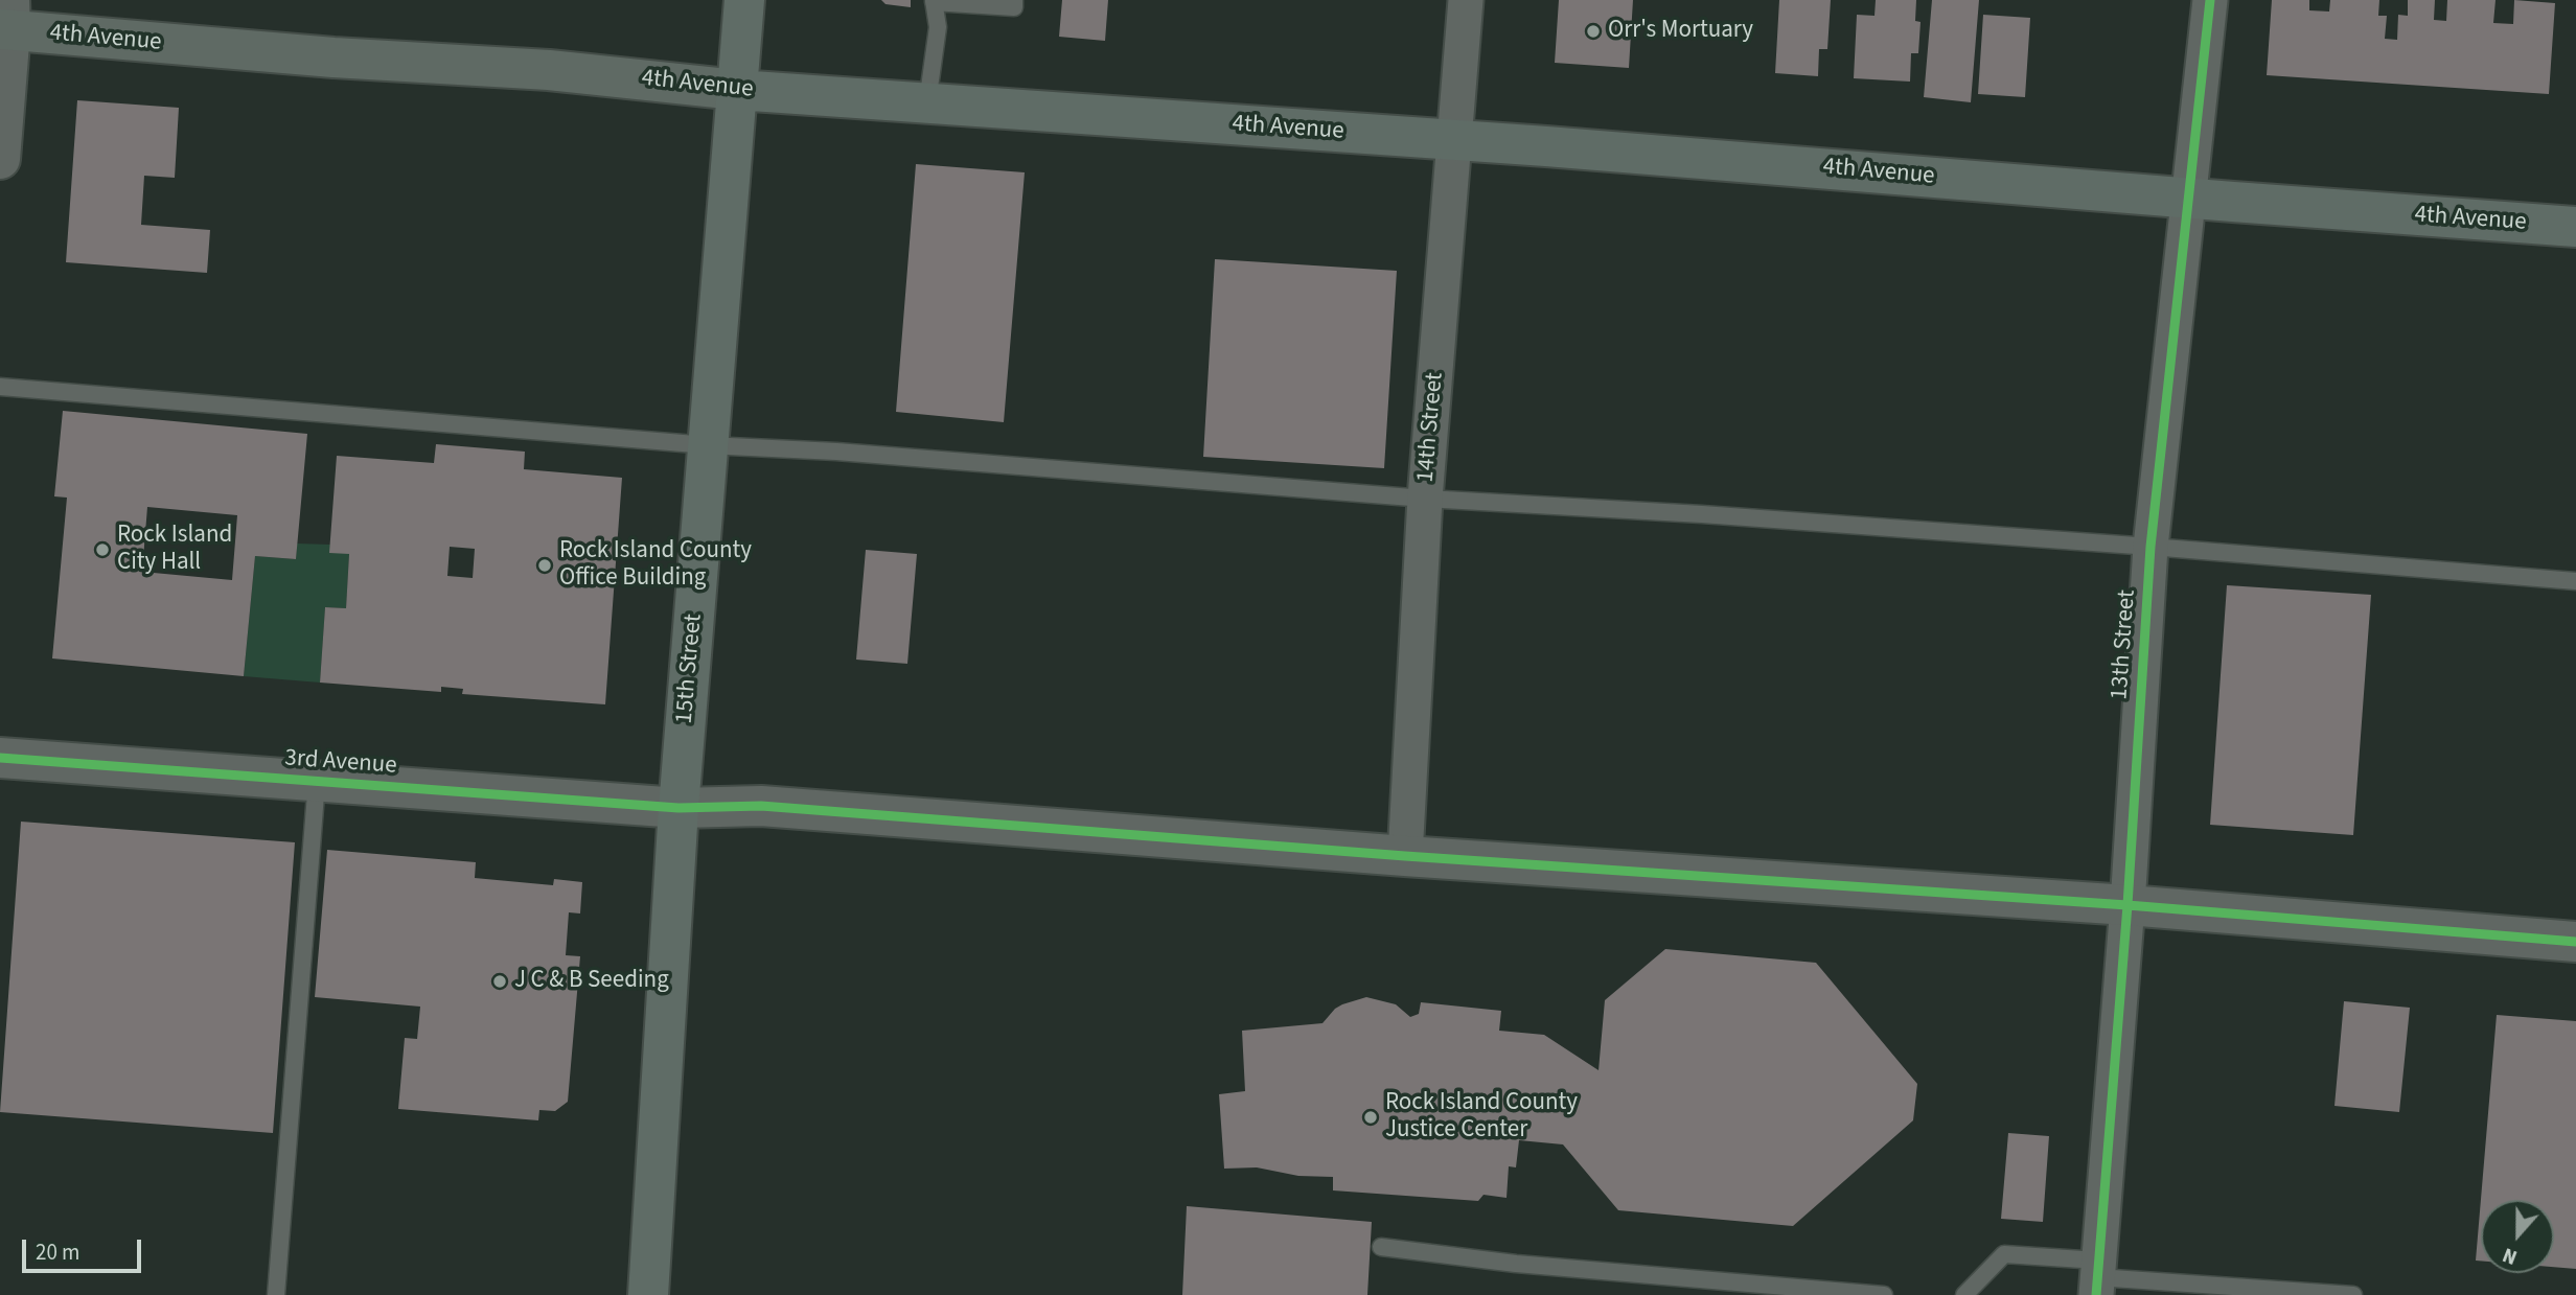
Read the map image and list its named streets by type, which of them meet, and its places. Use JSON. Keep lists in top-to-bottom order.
{
  "streets": {
    "main road": ["4th Avenue", "15th Street"],
    "street": ["14th Street", "13th Street", "3rd Avenue"]
  },
  "crossings": [
    ["4th Avenue", "14th Street"],
    ["4th Avenue", "13th Street"],
    ["4th Avenue", "15th Street"],
    ["14th Street", "3rd Avenue"],
    ["13th Street", "3rd Avenue"],
    ["15th Street", "3rd Avenue"]
  ],
  "places": [
    "Orr's Mortuary",
    "Rock Island City Hall",
    "Rock Island County Office Building",
    "J C & B Seeding",
    "Rock Island County Justice Center"
  ],
  "scale_bar": "20 m",
  "north": "bottom"
}
